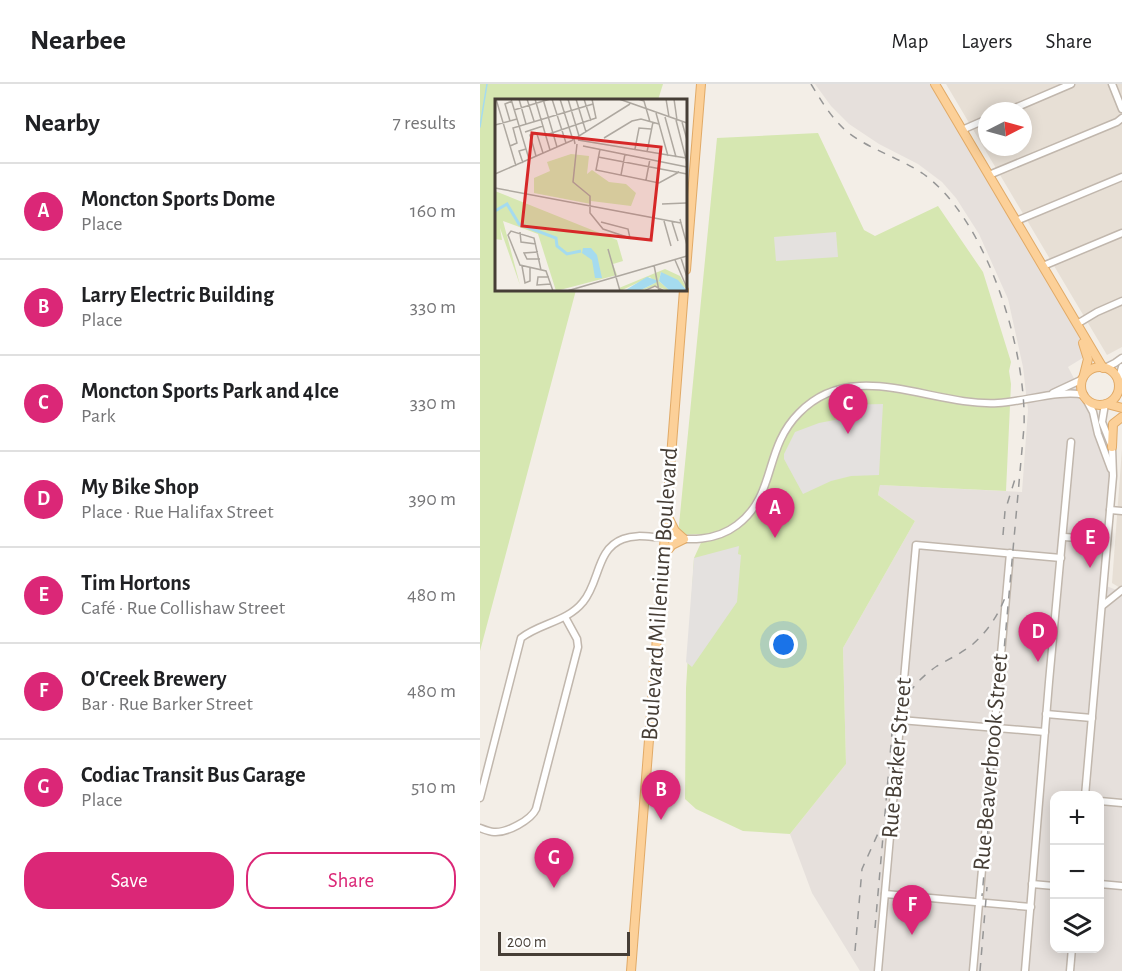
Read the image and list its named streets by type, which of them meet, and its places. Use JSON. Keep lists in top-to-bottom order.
{
  "streets": {
    "main road": ["Boulevard Millenium Boulevard"],
    "street": ["Rue Barker Street", "Rue Beaverbrook Street"]
  },
  "crossings": [
    ["Rue Barker Street", "Rue Beaverbrook Street"]
  ],
  "scale_bar": "200 m",
  "north": "right",
  "page": {
    "header": "Nearbee",
    "nav": ["Map", "Layers", "Share"],
    "heading": ["Nearby", "7 results"],
    "list": [
      {
        "mark": "A",
        "name": "Moncton Sports Dome",
        "note": "Place",
        "value": "160 m"
      },
      {
        "mark": "B",
        "name": "Larry Electric Building",
        "note": "Place",
        "value": "330 m"
      },
      {
        "mark": "C",
        "name": "Moncton Sports Park and 4Ice",
        "note": "Park",
        "value": "330 m"
      },
      {
        "mark": "D",
        "name": "My Bike Shop",
        "note": "Place · Rue Halifax Street",
        "value": "390 m"
      },
      {
        "mark": "E",
        "name": "Tim Hortons",
        "note": "Café · Rue Collishaw Street",
        "value": "480 m"
      },
      {
        "mark": "F",
        "name": "O'Creek Brewery",
        "note": "Bar · Rue Barker Street",
        "value": "480 m"
      },
      {
        "mark": "G",
        "name": "Codiac Transit Bus Garage",
        "note": "Place",
        "value": "510 m"
      }
    ],
    "pins": [
      "C",
      "A",
      "E",
      "D",
      "B",
      "G",
      "F"
    ],
    "map_buttons": ["+", "−"],
    "buttons": ["Save", "Share"],
    "scale": "200 m"
  }
}
